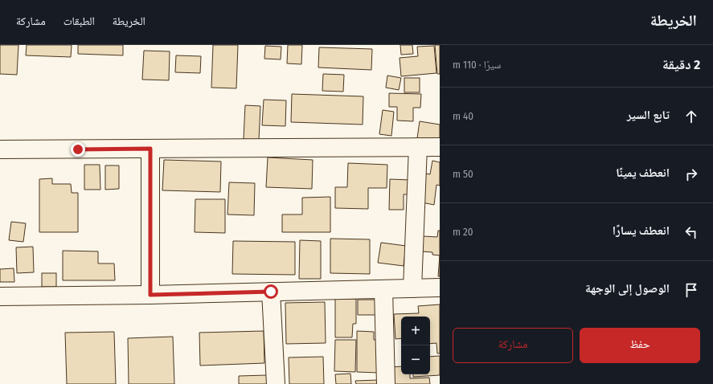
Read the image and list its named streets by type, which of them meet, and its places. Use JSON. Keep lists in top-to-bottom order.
{
  "page": {
    "header": "الخريطة",
    "nav": ["الخريطة", "الطبقات", "مشاركة"],
    "heading": ["2 دقيقة", "سيرًا · 110 m"],
    "list": [
      ["تابع السير", "40 m"],
      ["انعطف يمينًا", "50 m"],
      ["انعطف يسارًا", "20 m"],
      "الوصول إلى الوجهة"
    ],
    "map_buttons": ["+", "−"],
    "buttons": ["حفظ", "مشاركة"]
  }
}
